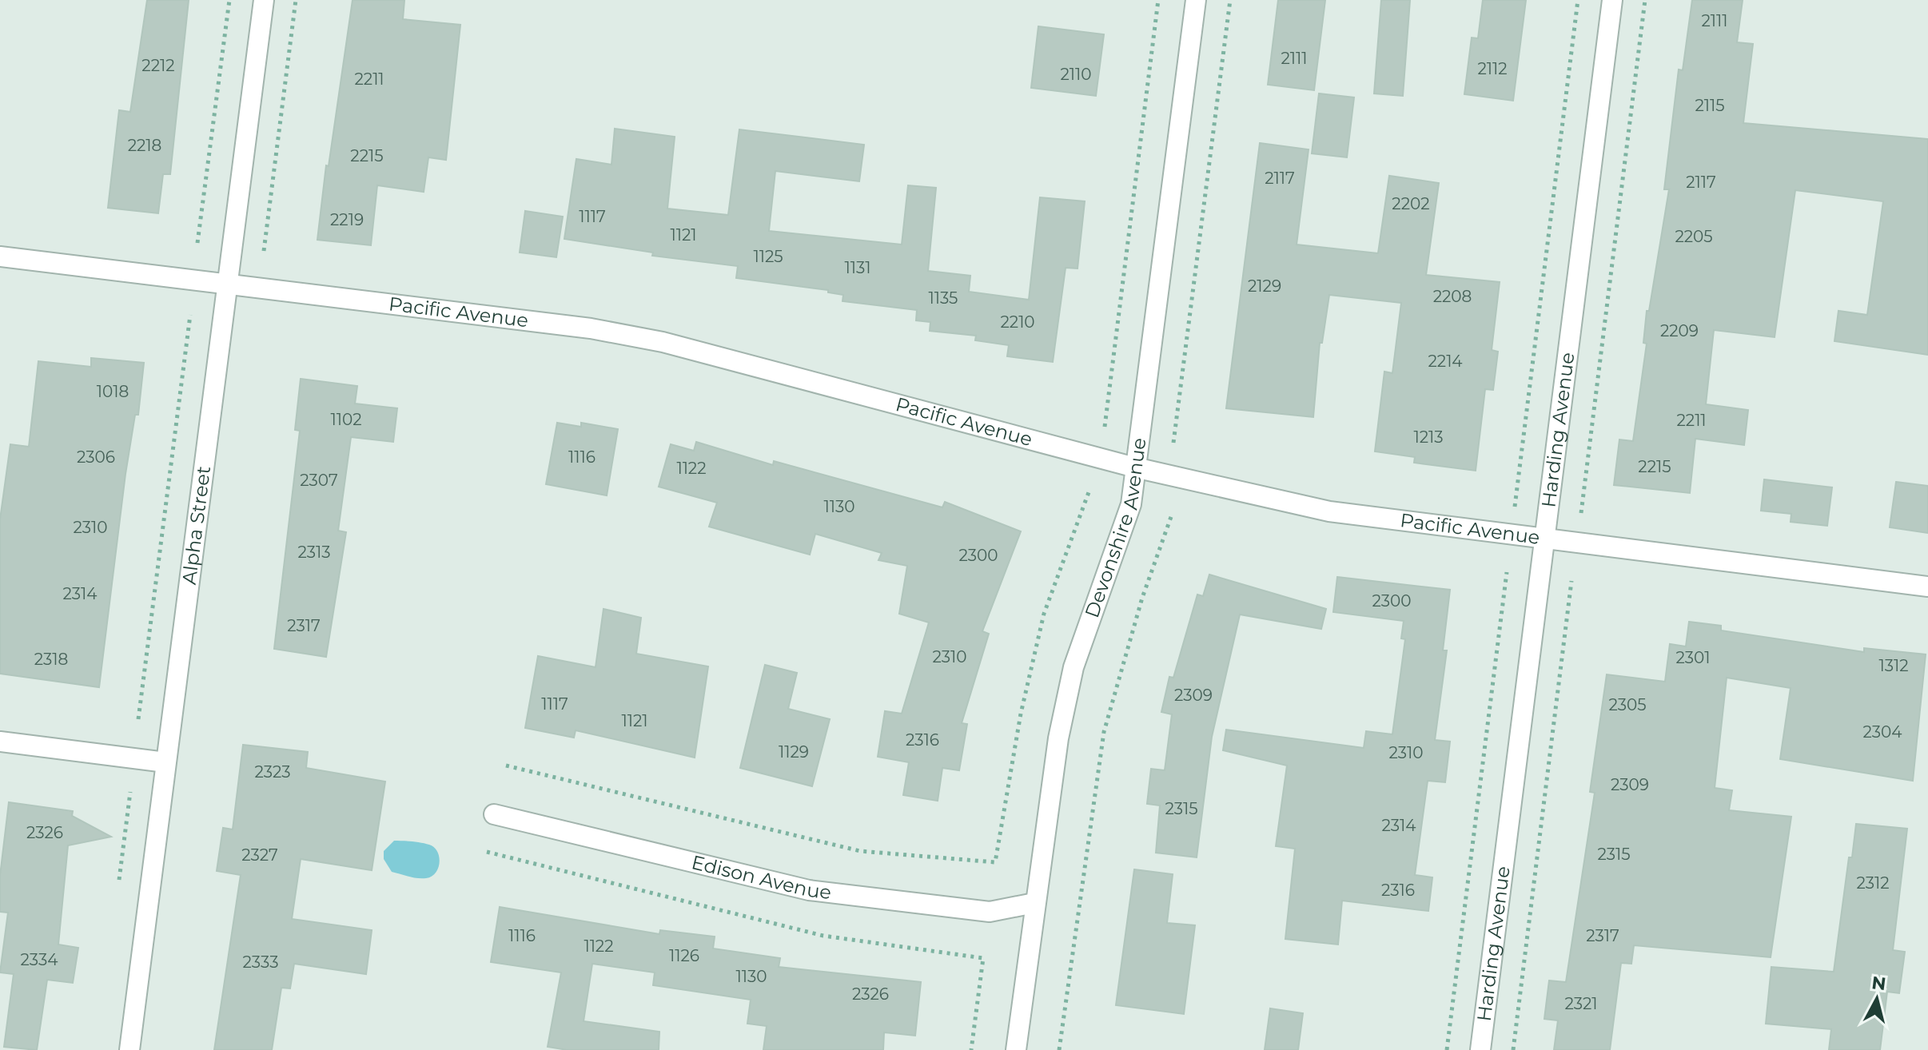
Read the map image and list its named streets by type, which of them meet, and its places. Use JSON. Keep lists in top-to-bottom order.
{
  "streets": {
    "street": [
      "Pacific Avenue",
      "Harding Avenue",
      "Alpha Street",
      "Devonshire Avenue",
      "Edison Avenue"
    ]
  },
  "crossings": [
    ["Pacific Avenue", "Harding Avenue"],
    ["Pacific Avenue", "Alpha Street"],
    ["Pacific Avenue", "Devonshire Avenue"],
    ["Devonshire Avenue", "Edison Avenue"]
  ],
  "house_numbers": [
    "2111",
    "2111",
    "2212",
    "2112",
    "2110",
    "2211",
    "2115",
    "2218",
    "2215",
    "2117",
    "2117",
    "2202",
    "1117",
    "2219",
    "1121",
    "2205",
    "1125",
    "1131",
    "2129",
    "2208",
    "1135",
    "2210",
    "2209",
    "2214",
    "1018",
    "1102",
    "2211",
    "1213",
    "2306",
    "1116",
    "2215",
    "1122",
    "2307",
    "1130",
    "2310",
    "2313",
    "2300",
    "2314",
    "2300",
    "2317",
    "2310",
    "2301",
    "2318",
    "1312",
    "2309",
    "1117",
    "2305",
    "1121",
    "2304",
    "2316",
    "1129",
    "2310",
    "2323",
    "2309",
    "2315",
    "2314",
    "2326",
    "2315",
    "2327",
    "2312",
    "2316",
    "1116",
    "2317",
    "1122",
    "1126",
    "2334",
    "2333",
    "1130",
    "2326",
    "2321"
  ],
  "north": "top"
}
